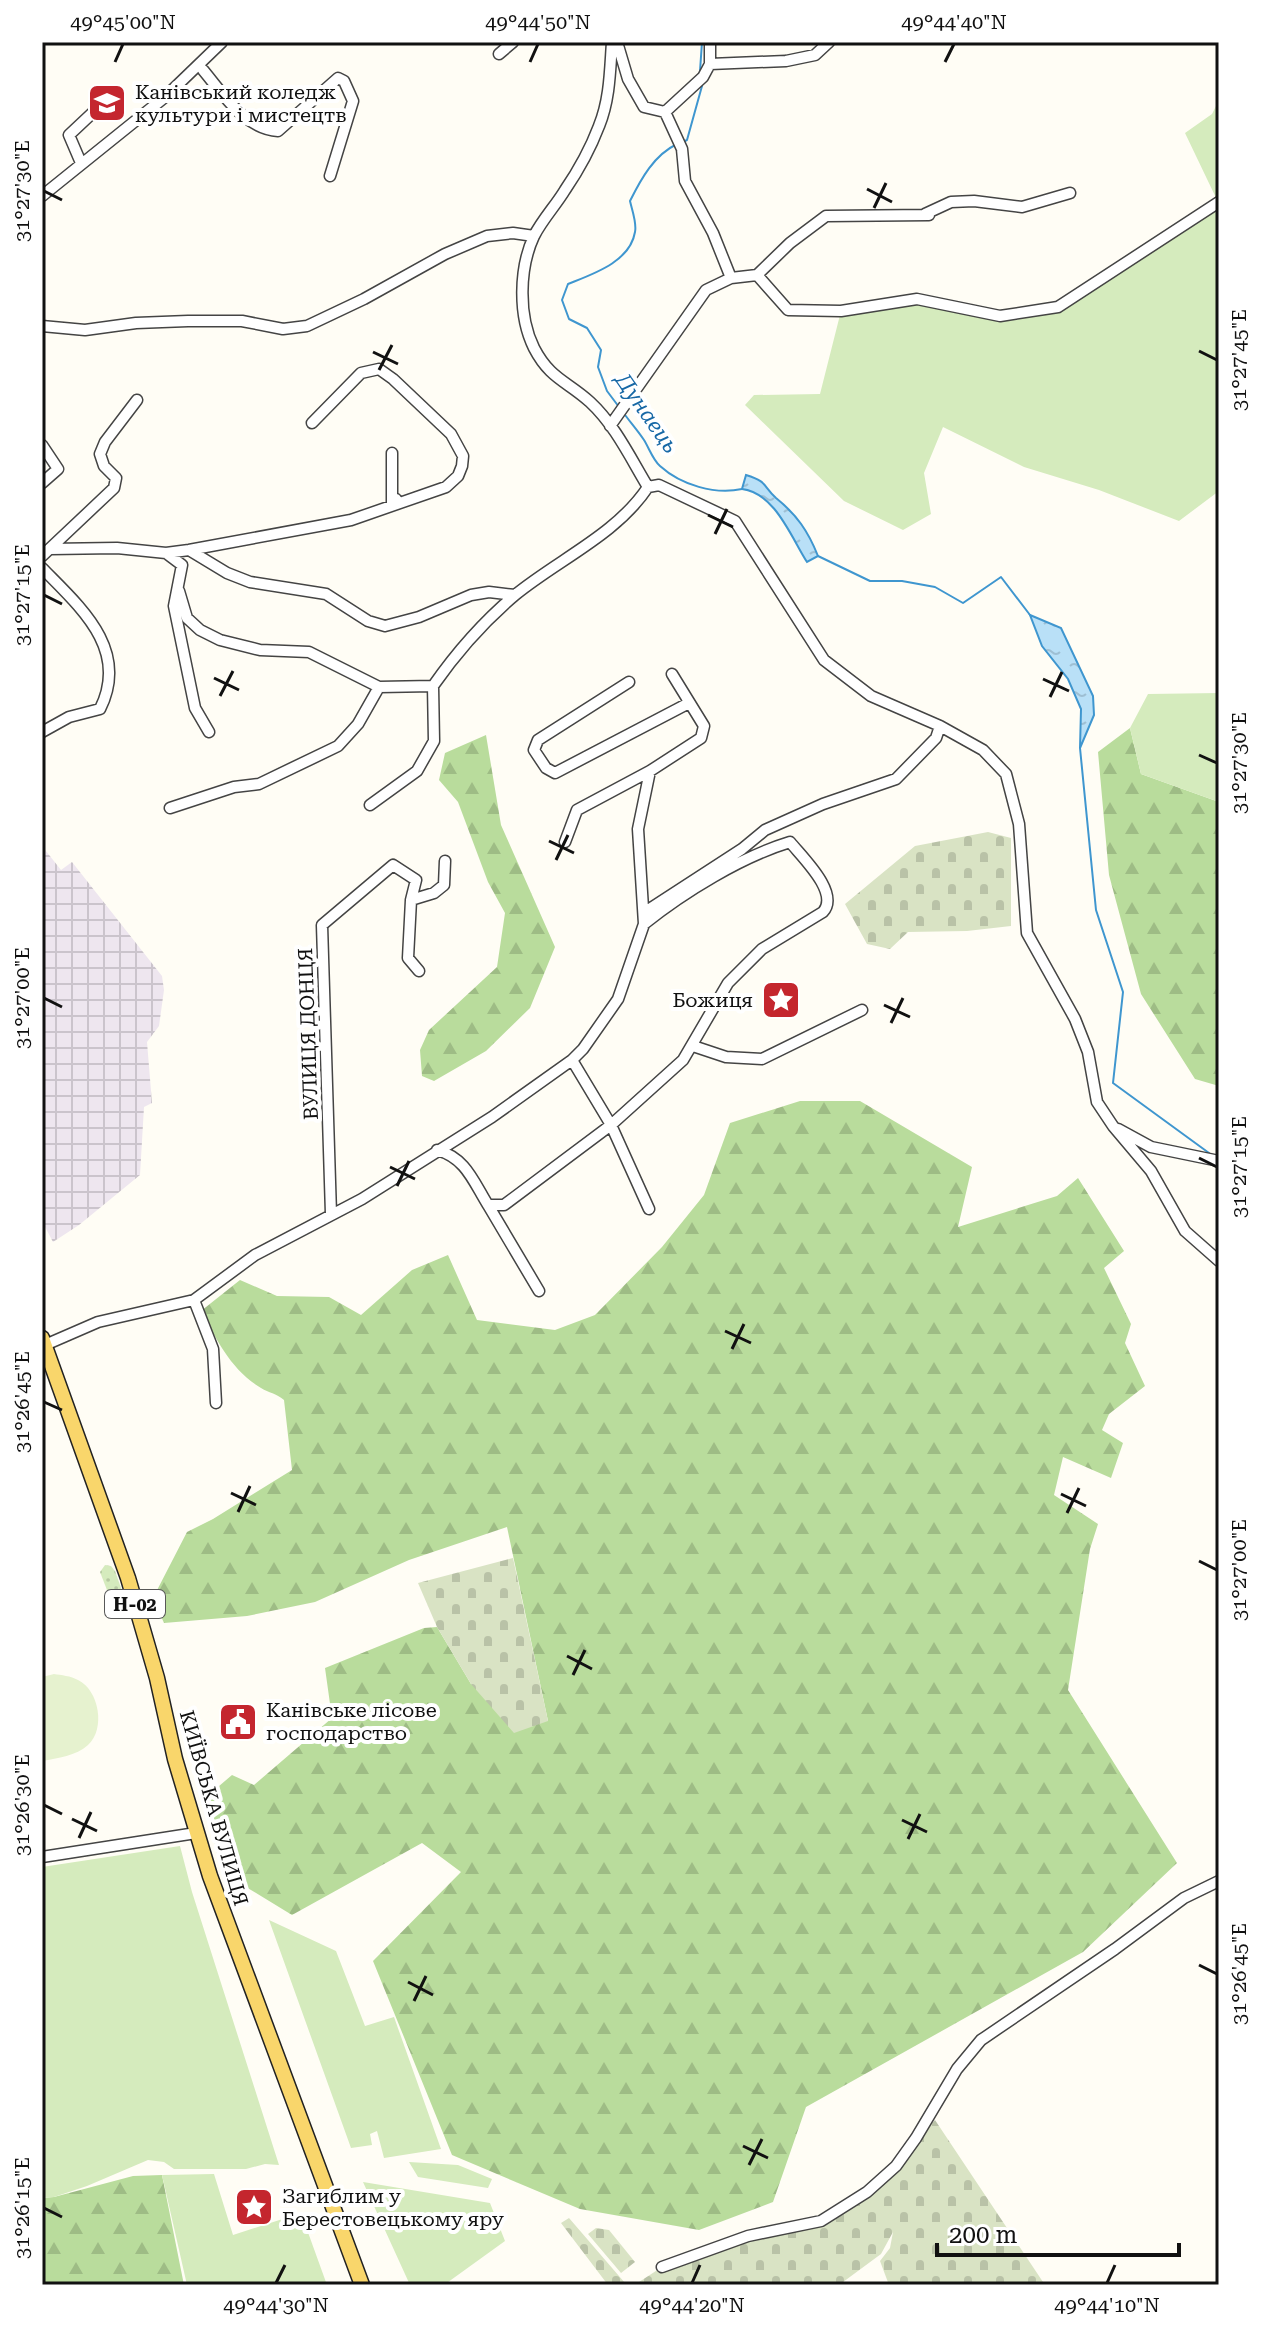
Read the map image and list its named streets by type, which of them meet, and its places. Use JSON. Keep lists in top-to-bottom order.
{
  "streets": {
    "main road": ["Н-02", "КИЇВСЬКА ВУЛИЦЯ"],
    "street": ["ВУЛИЦЯ ДОНЦЯ"]
  },
  "water": ["Дунаець"],
  "places": {
    "school or university": ["Канівський коледж культури і мистецтв"],
    "place": ["Божиця", "Загиблим у Берестовецькому яру"],
    "public building": ["Канівське лісове господарство"]
  },
  "scale_bar": "200 m",
  "coordinates": [
    "49°45'00\"N",
    "49°44'50\"N",
    "49°44'40\"N",
    "31°27'30\"E",
    "31°27'45\"E",
    "31°27'15\"E",
    "31°27'00\"E",
    "31°26'45\"E",
    "31°26'30\"E",
    "31°26'15\"E",
    "49°44'30\"N",
    "49°44'20\"N",
    "49°44'10\"N"
  ]
}
